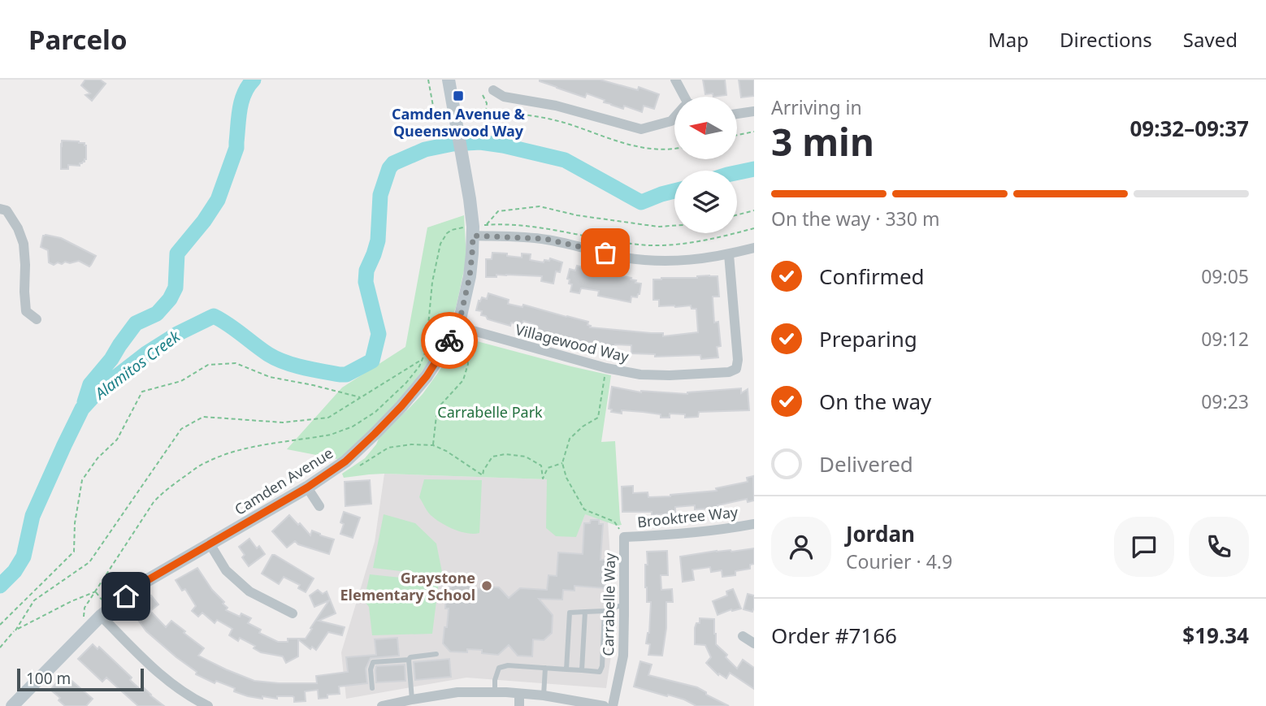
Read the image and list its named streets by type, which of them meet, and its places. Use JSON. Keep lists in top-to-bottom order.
{
  "streets": {
    "street": [
      "Villagewood Way",
      "Camden Avenue",
      "Brooktree Way",
      "Carrabelle Way"
    ]
  },
  "crossings": [
    ["Villagewood Way", "Camden Avenue"],
    ["Brooktree Way", "Carrabelle Way"]
  ],
  "water": ["Alamitos Creek"],
  "parks": ["Carrabelle Park"],
  "places": {
    "transit": ["Camden Avenue & Queenswood Way"],
    "other": ["Graystone Elementary School"]
  },
  "scale_bar": "100 m",
  "north": "left",
  "page": {
    "header": "Parcelo",
    "nav": ["Map", "Directions", "Saved"],
    "heading": ["3 min", "Arriving in", "09:32–09:37"],
    "panel": [
      "Jordan",
      "Courier · 4.9",
      "Order #7166",
      "$19.34"
    ],
    "bar": "On the way · 330 m",
    "list": [
      ["Confirmed", "09:05"],
      ["Preparing", "09:12"],
      ["On the way", "09:23"],
      "Delivered"
    ],
    "scale": "100 m"
  }
}
